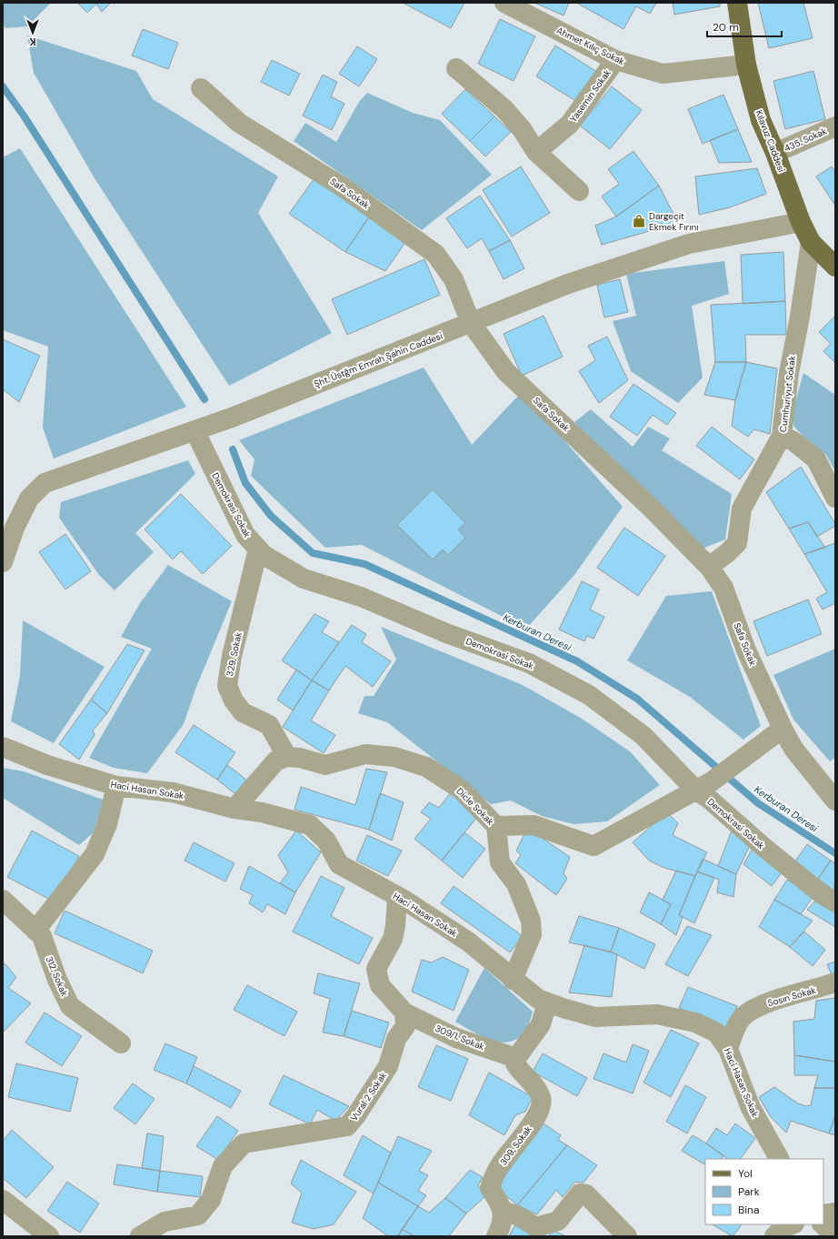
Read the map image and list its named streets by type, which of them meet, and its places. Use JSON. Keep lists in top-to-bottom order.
{
  "streets": {
    "main road": ["Kılavuz Caddesi"],
    "street": [
      "Ahmet Kılıç Sokak",
      "Yasemin Sokak",
      "435. Sokak",
      "Safa Sokak",
      "Şht. Üstğm Emrah Şahin Caddesi",
      "Cumhuriyut Sokak",
      "Demokrasi Sokak",
      "329. Sokak",
      "Haci Hasan Sokak",
      "Dicle Sokak",
      "312. Sokak",
      "Sosın Sokak",
      "309/1. Sokak",
      "Vural 2 Sokak",
      "309. Sokak"
    ]
  },
  "crossings": [
    ["Ahmet Kılıç Sokak", "Yasemin Sokak"],
    ["Ahmet Kılıç Sokak", "Kılavuz Caddesi"],
    ["435. Sokak", "Kılavuz Caddesi"],
    ["Kılavuz Caddesi", "Şht. Üstğm Emrah Şahin Caddesi"],
    ["Kılavuz Caddesi", "Cumhuriyut Sokak"],
    ["Safa Sokak", "Şht. Üstğm Emrah Şahin Caddesi"],
    ["Safa Sokak", "Cumhuriyut Sokak"],
    ["Şht. Üstğm Emrah Şahin Caddesi", "Demokrasi Sokak"],
    ["Demokrasi Sokak", "329. Sokak"],
    ["329. Sokak", "Dicle Sokak"],
    ["Haci Hasan Sokak", "Dicle Sokak"],
    ["Haci Hasan Sokak", "Sosın Sokak"],
    ["309/1. Sokak", "Vural 2 Sokak"],
    ["309/1. Sokak", "309. Sokak"]
  ],
  "water": ["Kerburan Deresi"],
  "places": {
    "shop": ["Dargeçit Ekmek Fırını"]
  },
  "legend": ["Yol", "Park", "Bina"],
  "scale_bar": "20 m",
  "north": "bottom"
}
